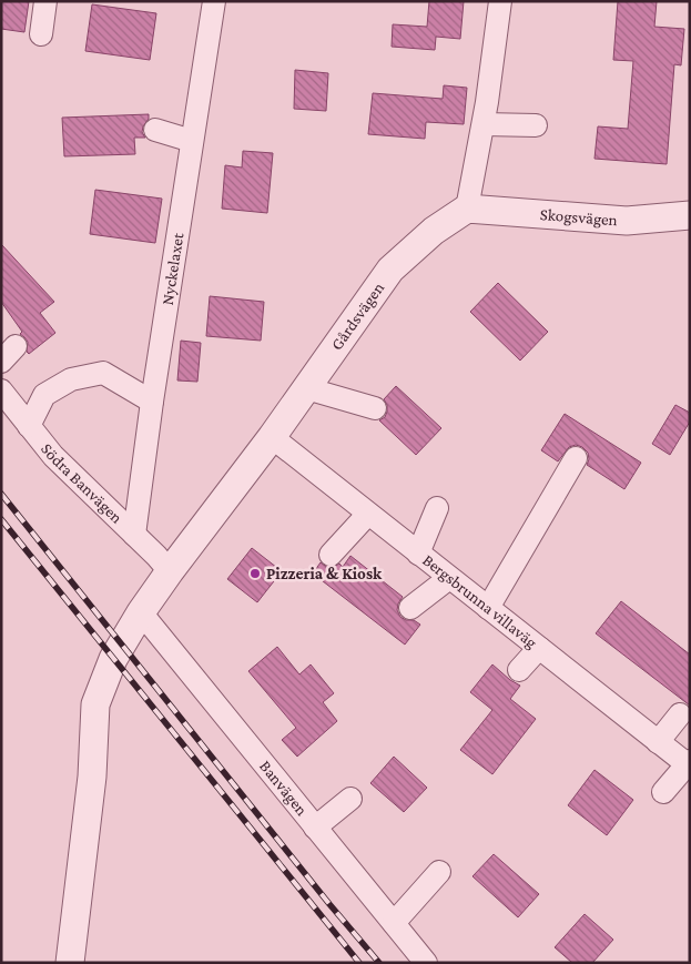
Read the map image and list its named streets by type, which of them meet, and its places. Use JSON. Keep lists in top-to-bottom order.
{
  "streets": {
    "street": [
      "Skogsvägen",
      "Nyckelaxet",
      "Gårdsvägen",
      "Södra Banvägen",
      "Bergsbrunna villaväg",
      "Banvägen"
    ]
  },
  "crossings": [
    ["Skogsvägen", "Gårdsvägen"],
    ["Nyckelaxet", "Södra Banvägen"],
    ["Gårdsvägen", "Södra Banvägen"],
    ["Gårdsvägen", "Bergsbrunna villaväg"],
    ["Gårdsvägen", "Banvägen"]
  ],
  "places": ["Pizzeria & Kiosk"]
}
